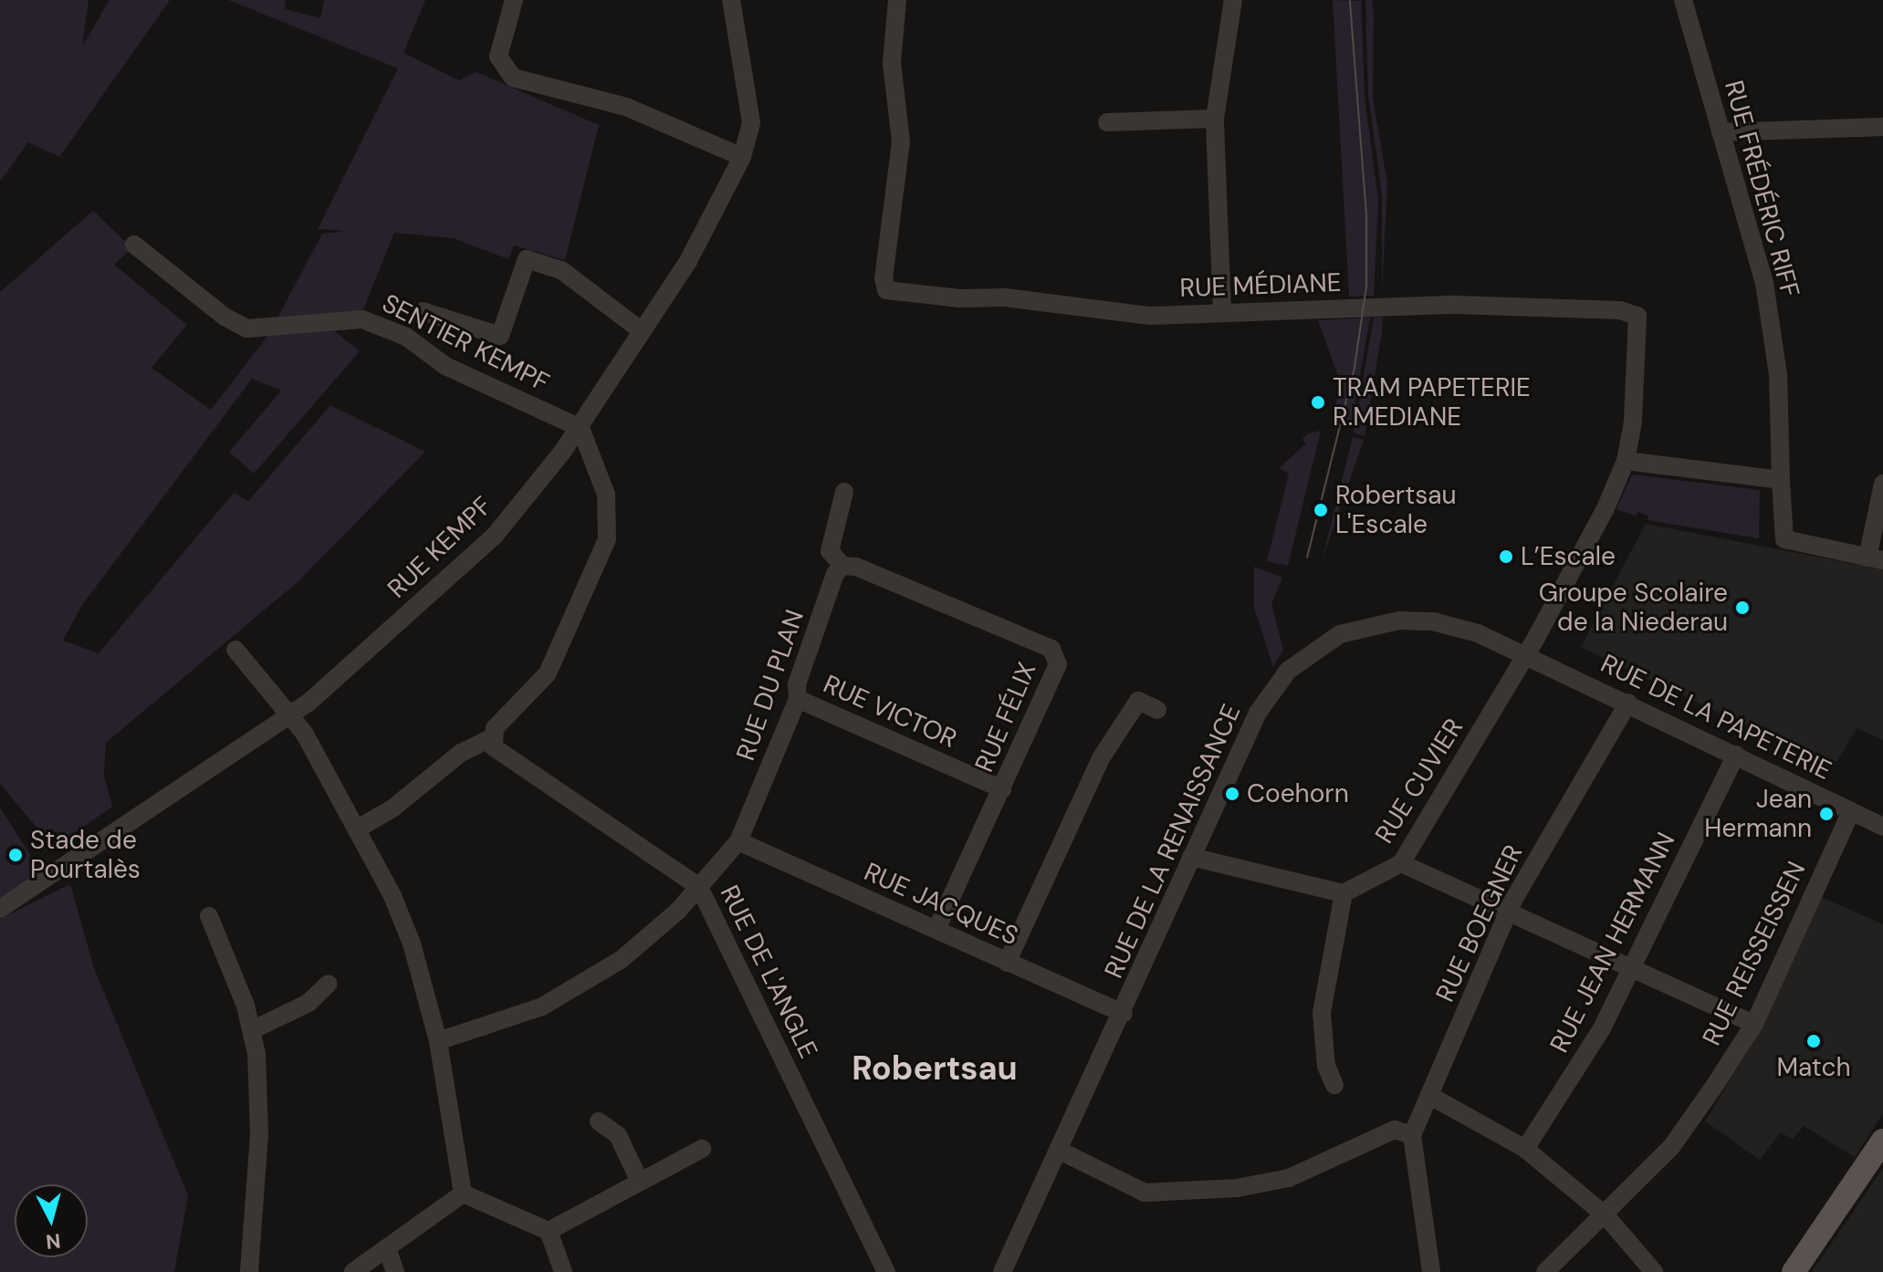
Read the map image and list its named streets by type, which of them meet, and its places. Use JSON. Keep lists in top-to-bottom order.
{
  "streets": {
    "street": [
      "RUE FRÉDÉRIC RIFF",
      "RUE MÉDIANE",
      "SENTIER KEMPF",
      "RUE KEMPF",
      "RUE DU PLAN",
      "RUE VICTOR",
      "RUE FÉLIX",
      "RUE DE LA PAPETERIE",
      "RUE CUVIER",
      "RUE DE LA RENAISSANCE",
      "RUE JACQUES",
      "RUE BOEGNER",
      "RUE JEAN HERMANN",
      "RUE REISSEISSEN",
      "RUE DE L'ANGLE"
    ]
  },
  "crossings": [
    ["RUE MÉDIANE", "RUE CUVIER"],
    ["SENTIER KEMPF", "RUE KEMPF"],
    ["RUE DU PLAN", "RUE VICTOR"],
    ["RUE DU PLAN", "RUE FÉLIX"],
    ["RUE DU PLAN", "RUE JACQUES"],
    ["RUE DU PLAN", "RUE DE L'ANGLE"],
    ["RUE VICTOR", "RUE FÉLIX"],
    ["RUE FÉLIX", "RUE JACQUES"],
    ["RUE DE LA PAPETERIE", "RUE CUVIER"],
    ["RUE DE LA PAPETERIE", "RUE DE LA RENAISSANCE"],
    ["RUE DE LA PAPETERIE", "RUE BOEGNER"],
    ["RUE DE LA PAPETERIE", "RUE JEAN HERMANN"],
    ["RUE DE LA PAPETERIE", "RUE REISSEISSEN"],
    ["RUE CUVIER", "RUE DE LA RENAISSANCE"],
    ["RUE DE LA RENAISSANCE", "RUE JACQUES"]
  ],
  "districts": ["Robertsau"],
  "places": [
    "TRAM PAPETERIE R.MEDIANE",
    "Robertsau L'Escale",
    "L’Escale",
    "Groupe Scolaire de la Niederau",
    "Coehorn",
    "Jean Hermann",
    "Stade de Pourtalès",
    "Match"
  ],
  "north": "bottom"
}
